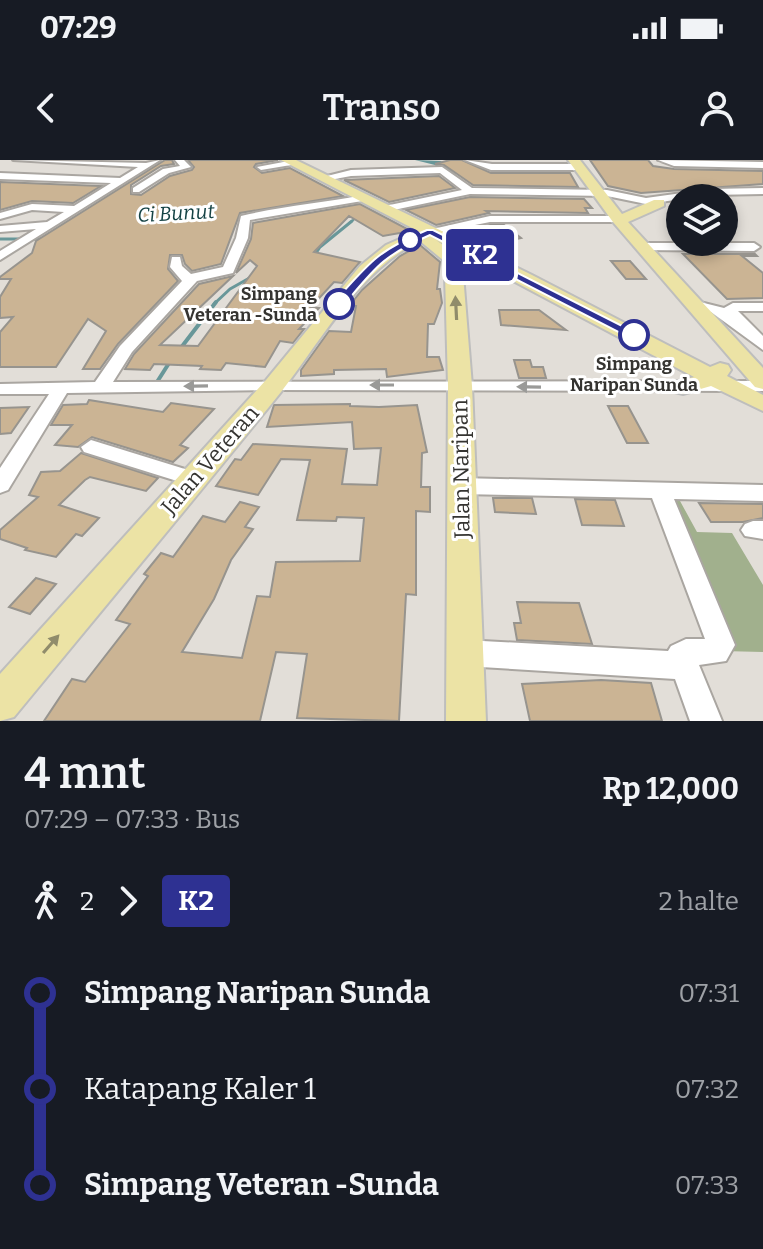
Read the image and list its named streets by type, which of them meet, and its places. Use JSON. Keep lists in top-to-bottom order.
{
  "streets": {
    "main road": ["Jalan Veteran", "Jalan Naripan"]
  },
  "crossings": [
    ["Jalan Veteran", "Jalan Naripan"]
  ],
  "one_way": ["Jalan Veteran"],
  "water": ["Ci Bunut"],
  "places": ["Simpang Veteran -Sunda", "Simpang Naripan Sunda"],
  "lines": ["bus line K2"],
  "page": {
    "status": "07:29",
    "header": "Transo",
    "on_map": "K2",
    "heading": ["4 mnt", "07:29 – 07:33 · Bus", "Rp 12,000"],
    "legs": ["2", "K2", "2 halte"],
    "list": [
      {
        "name": "Simpang Naripan Sunda",
        "value": "07:31"
      },
      {
        "name": "Katapang Kaler 1",
        "value": "07:32"
      },
      {
        "name": "Simpang Veteran -Sunda",
        "value": "07:33"
      }
    ]
  }
}
